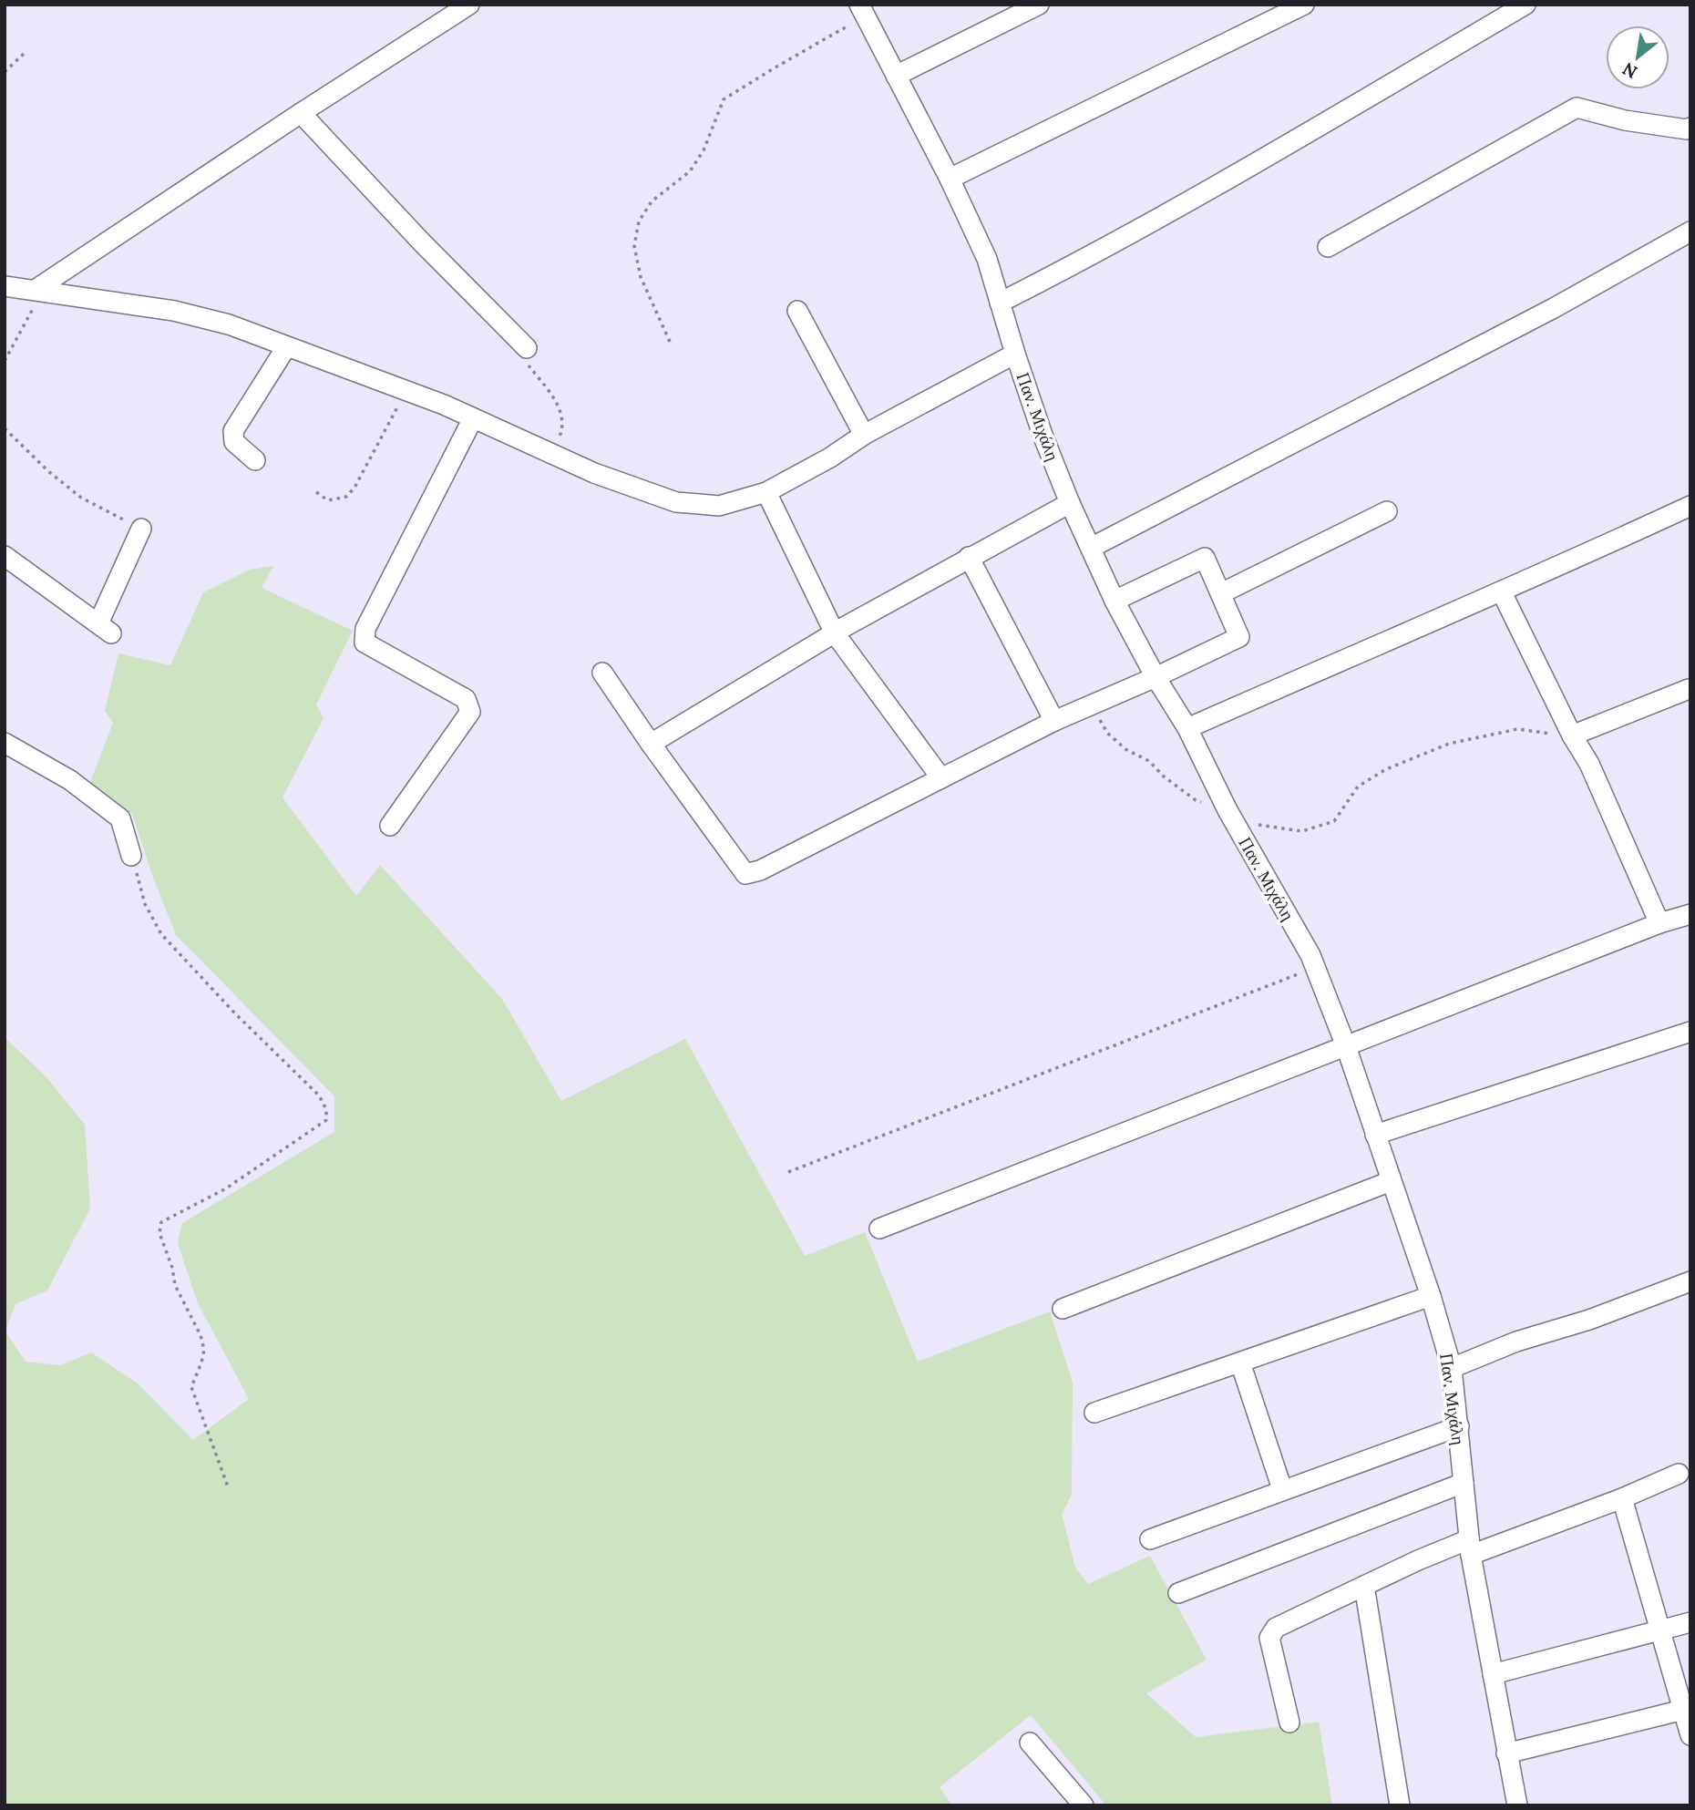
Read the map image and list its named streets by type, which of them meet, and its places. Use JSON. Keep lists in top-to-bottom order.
{
  "streets": {
    "street": ["Παν. Μιχάλη"]
  },
  "north": "bottom left"
}
